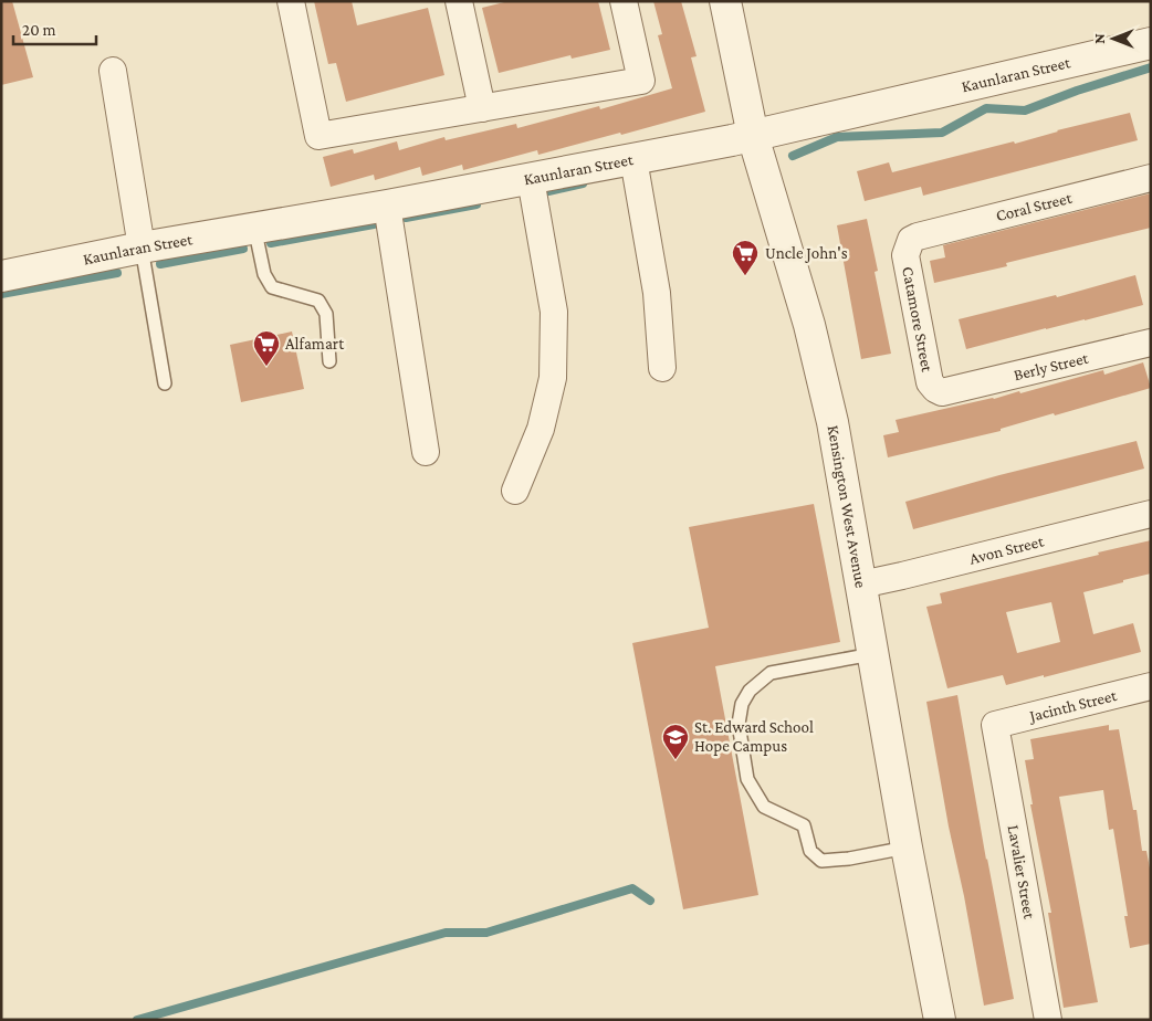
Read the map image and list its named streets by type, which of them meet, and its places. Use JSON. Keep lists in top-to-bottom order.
{
  "streets": {
    "street": [
      "Kaunlaran Street",
      "Coral Street",
      "Catamore Street",
      "Berly Street",
      "Kensington West Avenue",
      "Avon Street",
      "Jacinth Street",
      "Lavalier Street"
    ]
  },
  "crossings": [
    ["Kaunlaran Street", "Kensington West Avenue"],
    ["Coral Street", "Catamore Street"],
    ["Catamore Street", "Berly Street"],
    ["Kensington West Avenue", "Avon Street"],
    ["Jacinth Street", "Lavalier Street"]
  ],
  "places": {
    "supermarket": ["Uncle John's", "Alfamart"],
    "school or university": ["St. Edward School Hope Campus"]
  },
  "scale_bar": "20 m",
  "north": "left"
}
